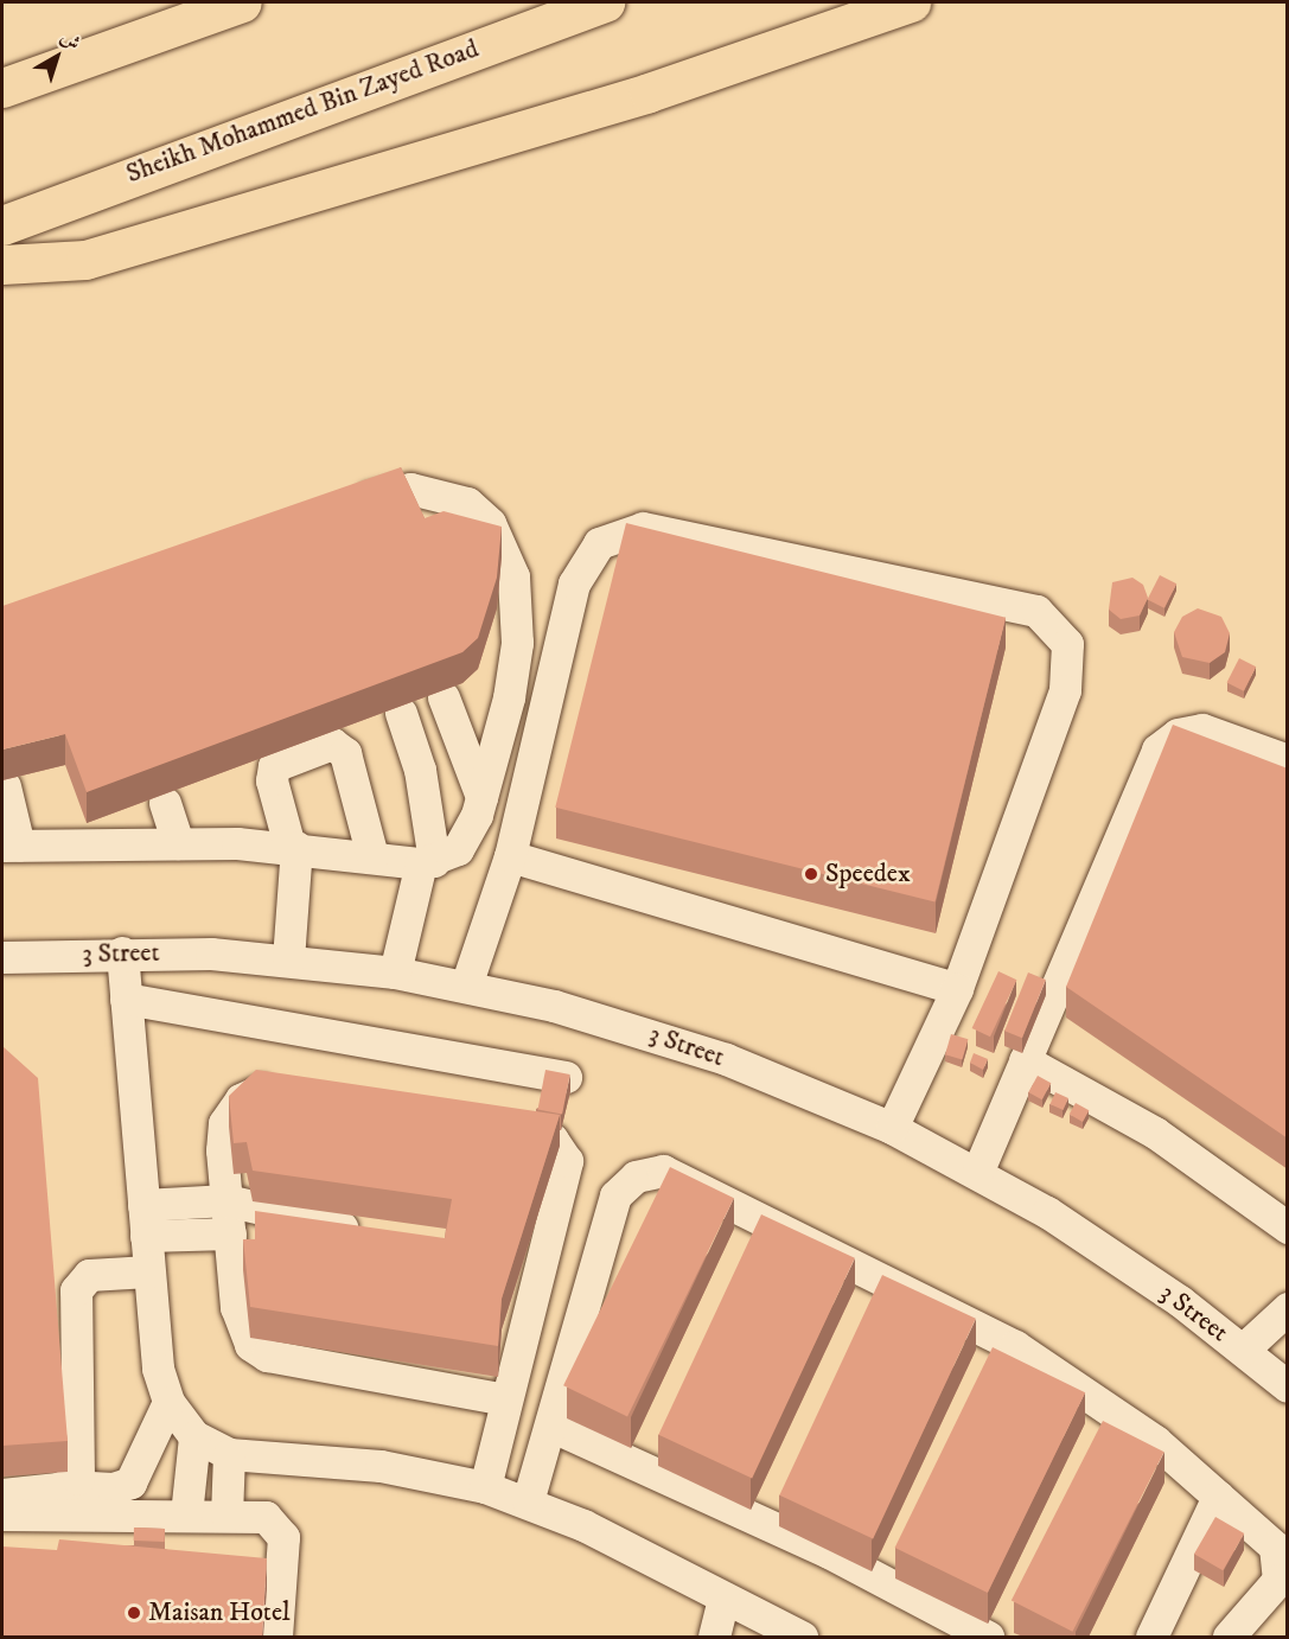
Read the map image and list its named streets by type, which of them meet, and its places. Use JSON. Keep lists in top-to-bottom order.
{
  "streets": {
    "highway": ["Sheikh Mohammed Bin Zayed Road"],
    "street": ["3 Street"]
  },
  "places": ["Speedex", "Maisan Hotel"],
  "north": "top right"
}
